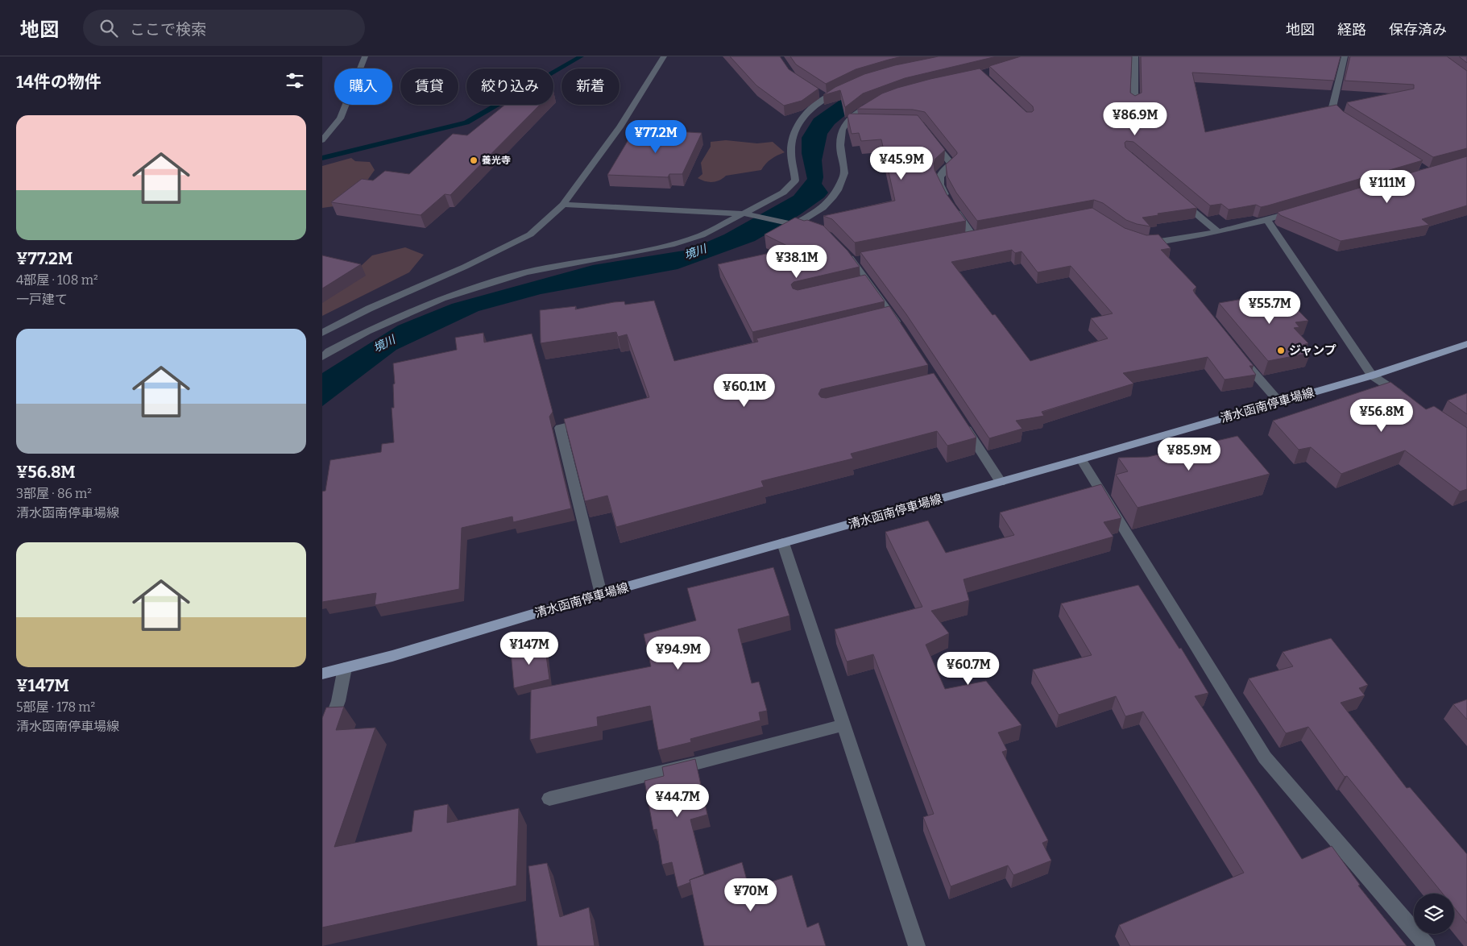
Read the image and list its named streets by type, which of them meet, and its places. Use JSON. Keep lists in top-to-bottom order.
{
  "streets": {
    "main road": ["清水函南停車場線"]
  },
  "water": ["境川"],
  "places": ["養光寺", "ジャンプ"],
  "page": {
    "header": "地図",
    "search": "ここで検索",
    "nav": ["地図", "経路", "保存済み"],
    "heading": "14件の物件",
    "chip": [
      "購入",
      "賃貸",
      "絞り込み",
      "新着"
    ],
    "price": [
      "¥86.9M",
      "¥77.2M",
      "¥45.9M",
      "¥111M",
      "¥38.1M",
      "¥55.7M",
      "¥60.1M",
      "¥56.8M",
      "¥85.9M",
      "¥147M",
      "¥94.9M",
      "¥60.7M",
      "¥44.7M",
      "¥70M"
    ],
    "list": [
      {
        "name": "¥77.2M",
        "note": "4部屋 · 108 m² · 一戸建て"
      },
      {
        "name": "¥56.8M",
        "note": "3部屋 · 86 m² · 清水函南停車場線"
      },
      {
        "name": "¥147M",
        "note": "5部屋 · 178 m² · 清水函南停車場線"
      }
    ]
  }
}
